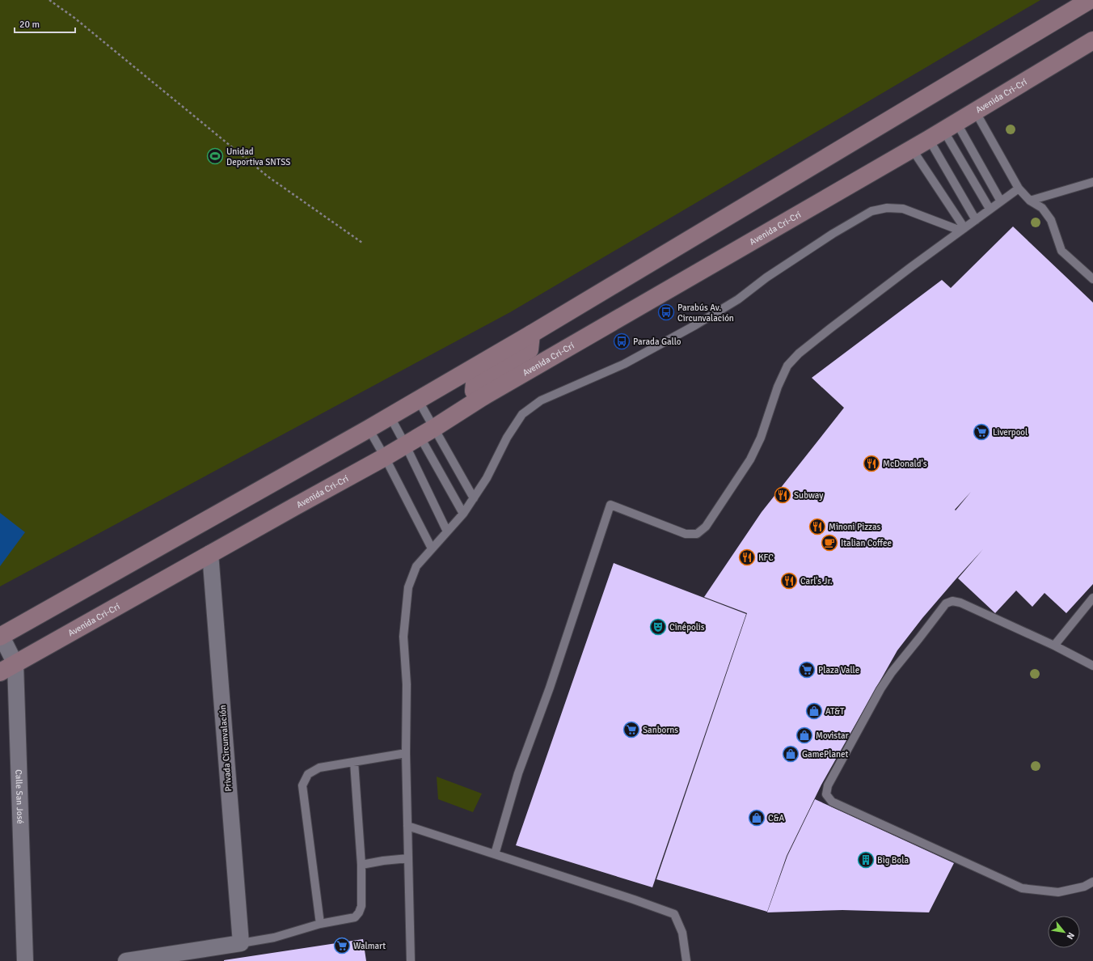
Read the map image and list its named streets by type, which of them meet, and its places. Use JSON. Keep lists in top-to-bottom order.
{
  "streets": {
    "main road": ["Avenida Cri-Crí"],
    "street": ["Privada Circunvalación", "Calle San José"]
  },
  "crossings": [
    ["Avenida Cri-Crí", "Privada Circunvalación"],
    ["Avenida Cri-Crí", "Calle San José"]
  ],
  "places": {
    "sports": ["Unidad Deportiva SNTSS"],
    "bus stop": ["Parabús Av. Circunvalación", "Parada Gallo"],
    "supermarket": [
      "Liverpool",
      "Plaza Valle",
      "Sanborns",
      "Walmart"
    ],
    "restaurant": [
      "McDonald's",
      "Subway",
      "Minoni Pizzas",
      "KFC",
      "Carl's Jr."
    ],
    "cafe": ["Italian Coffee"],
    "theatre": ["Cinépolis"],
    "shop": [
      "AT&T",
      "Movistar",
      "GamePlanet",
      "C&A"
    ],
    "building": ["Big Bola"]
  },
  "scale_bar": "20 m",
  "north": "bottom right"
}
